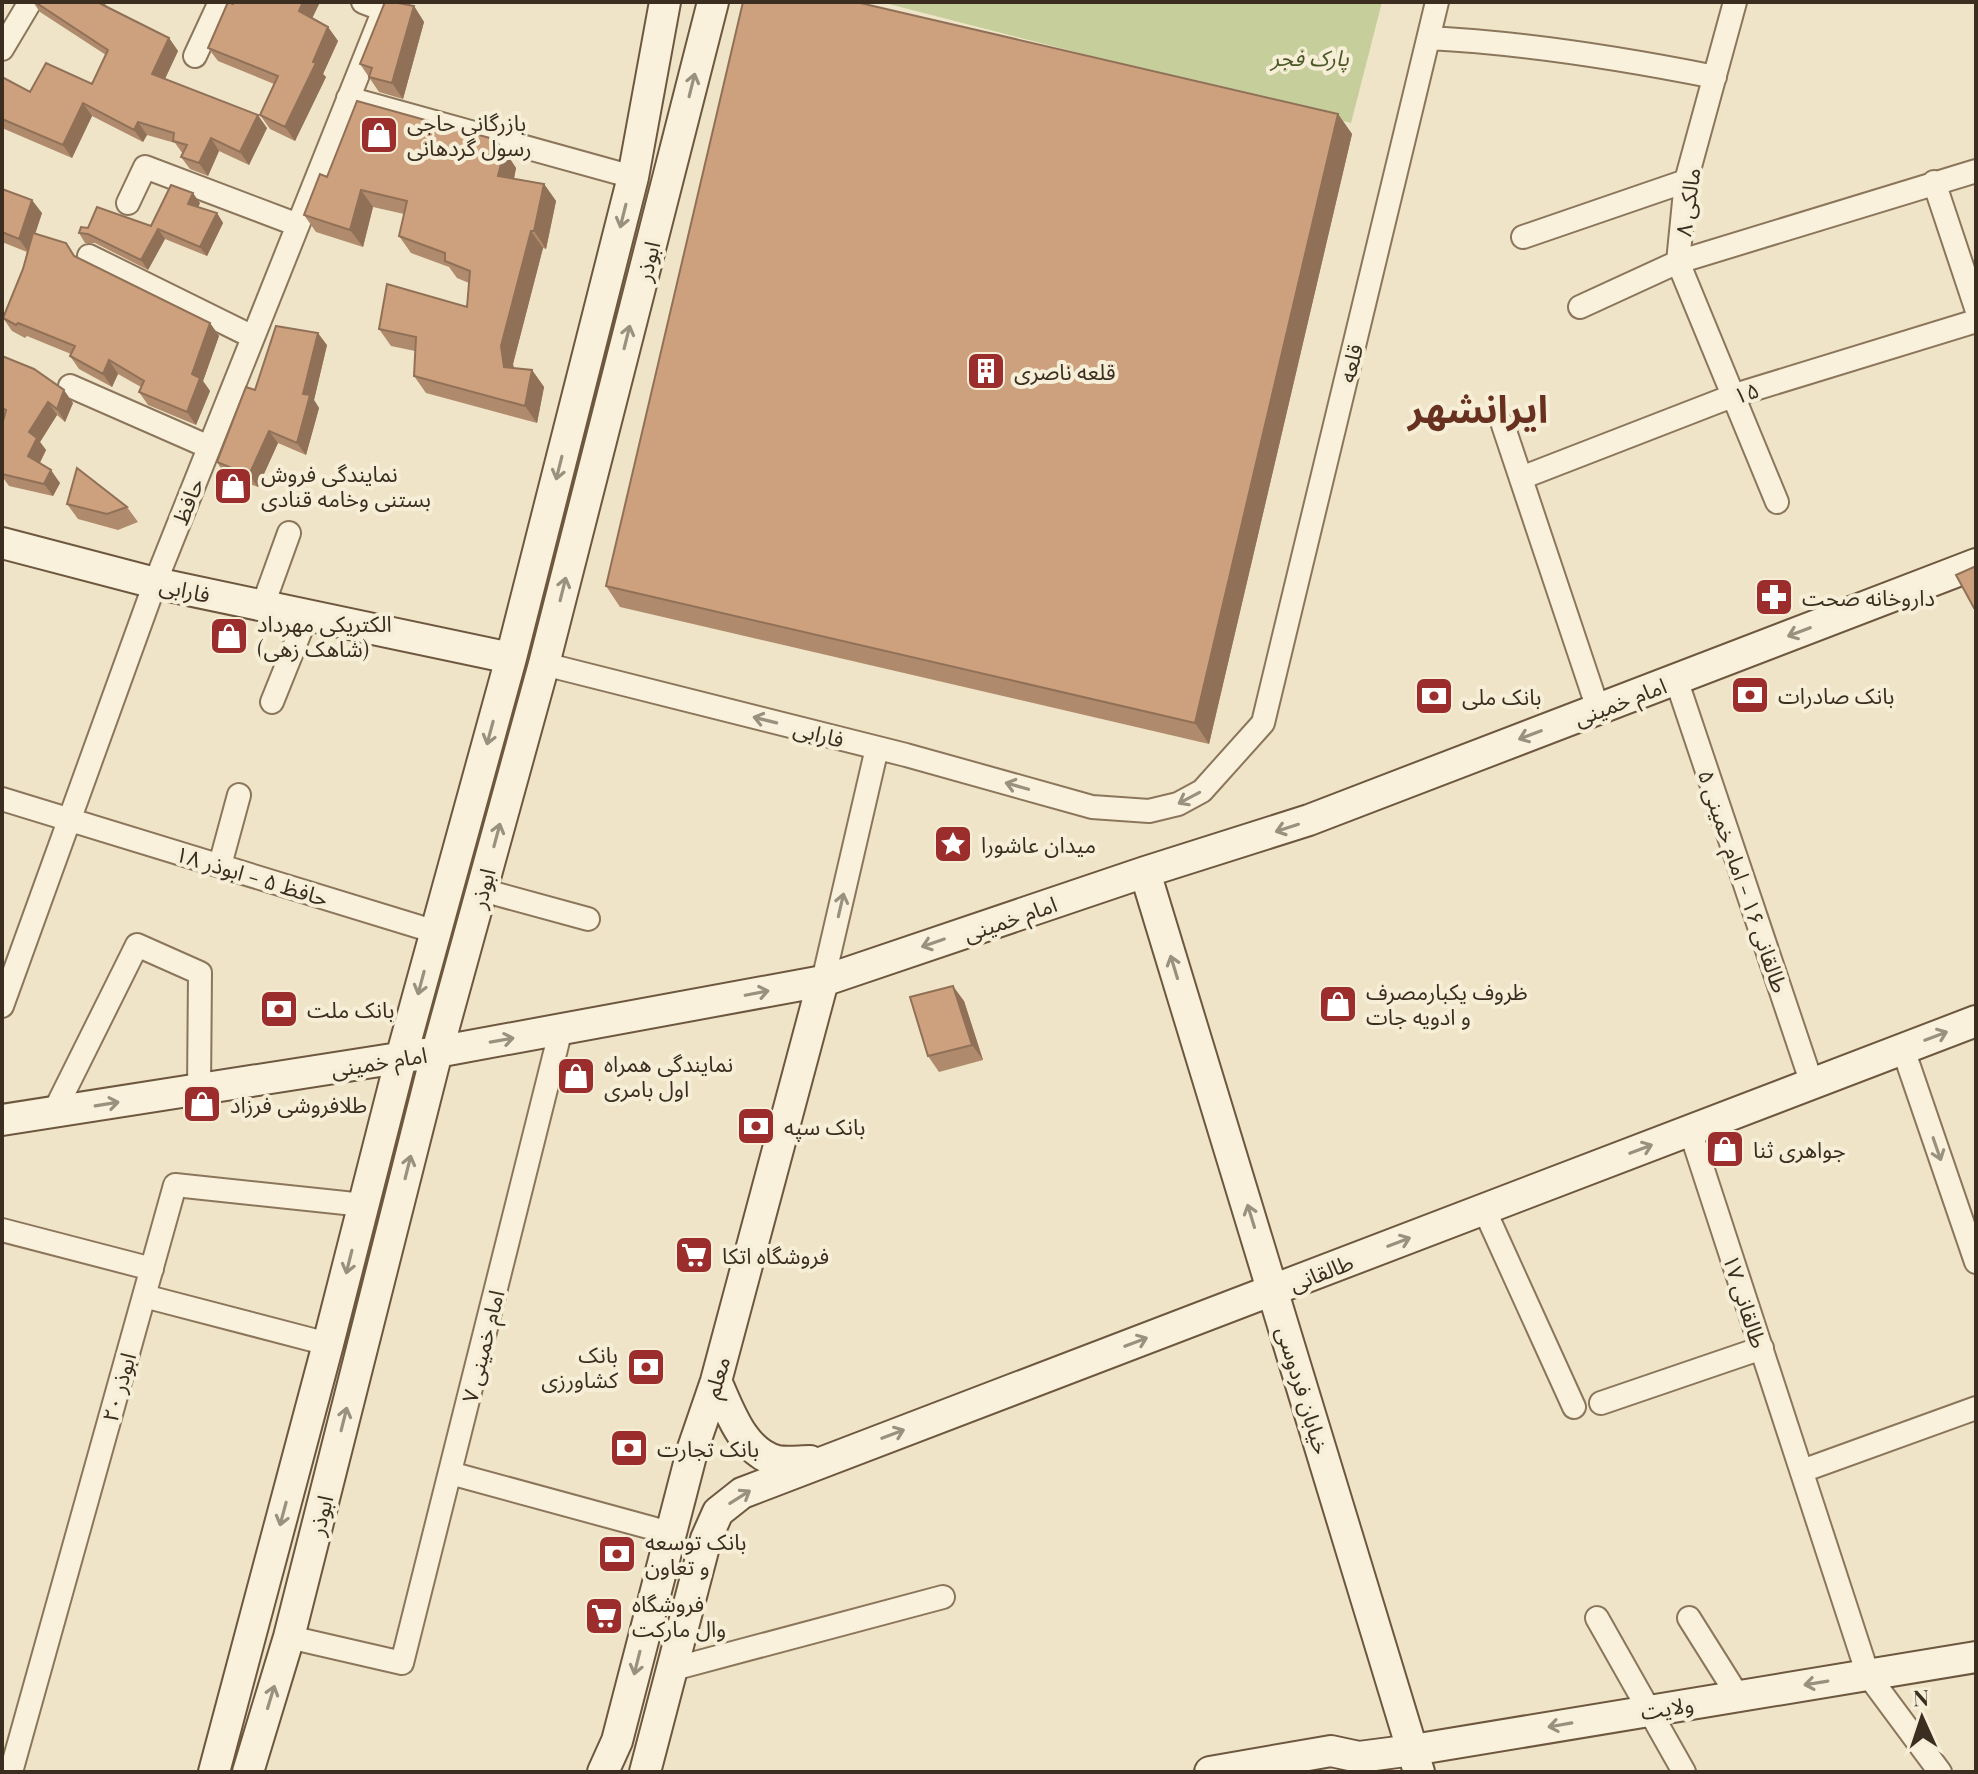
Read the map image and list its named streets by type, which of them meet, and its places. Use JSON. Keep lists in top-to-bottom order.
{
  "streets": {
    "main road": [
      "ابوذر",
      "فارابی",
      "امام خمینی",
      "طالقانی",
      "معلم",
      "خیابان فردوسی",
      "ولایت"
    ],
    "street": [
      "مالکی ۸",
      "قلعه",
      "۱۵",
      "حافظ",
      "حافظ ۵ - ابوذر ۱۸",
      "طالقانی ۱۶ - امام خمینی ۵",
      "طالقانی ۱۷",
      "امام خمینی ۷",
      "ابوذر ۲۰"
    ]
  },
  "crossings": [
    ["مالکی ۸", "۱۵"],
    ["ابوذر", "فارابی"],
    ["ابوذر", "امام خمینی"],
    ["ابوذر", "حافظ ۵ - ابوذر ۱۸"],
    ["ابوذر", "امام خمینی ۷"],
    ["ابوذر", "ابوذر ۲۰"],
    ["قلعه", "فارابی"],
    ["حافظ", "فارابی"],
    ["حافظ", "حافظ ۵ - ابوذر ۱۸"],
    ["امام خمینی", "طالقانی ۱۶ - امام خمینی ۵"],
    ["امام خمینی", "امام خمینی ۷"],
    ["امام خمینی", "معلم"],
    ["امام خمینی", "خیابان فردوسی"],
    ["طالقانی ۱۶ - امام خمینی ۵", "طالقانی"],
    ["طالقانی", "طالقانی ۱۷"],
    ["طالقانی", "خیابان فردوسی"],
    ["طالقانی ۱۷", "ولایت"],
    ["خیابان فردوسی", "ولایت"]
  ],
  "one_way": [
    "فارابی",
    "طالقانی",
    "خیابان فردوسی",
    "ولایت"
  ],
  "districts": ["ایرانشهر"],
  "parks": ["پارک فجر"],
  "places": {
    "shop": [
      "بازرگانی حاجی رسول گردهانی",
      "نمایندگی فروش بستنی وخامه قنادی",
      "الکتریکی مهرداد (شاهک زهی)",
      "ظروف یکبارمصرف و ادویه جات",
      "نمایندگی همراه اول بامری",
      "طلافروشی فرزاد",
      "جواهری ثنا"
    ],
    "building": ["قلعه ناصری"],
    "pharmacy": ["داروخانه صحت"],
    "bank": [
      "بانک صادرات",
      "بانک ملی",
      "بانک ملت",
      "بانک سپه",
      "بانک کشاورزی",
      "بانک تجارت",
      "بانک توسعه و تعاون"
    ],
    "place": ["میدان عاشورا"],
    "supermarket": ["فروشگاه اتکا", "فروشگاه وال مارکت"]
  },
  "north": "top"
}
